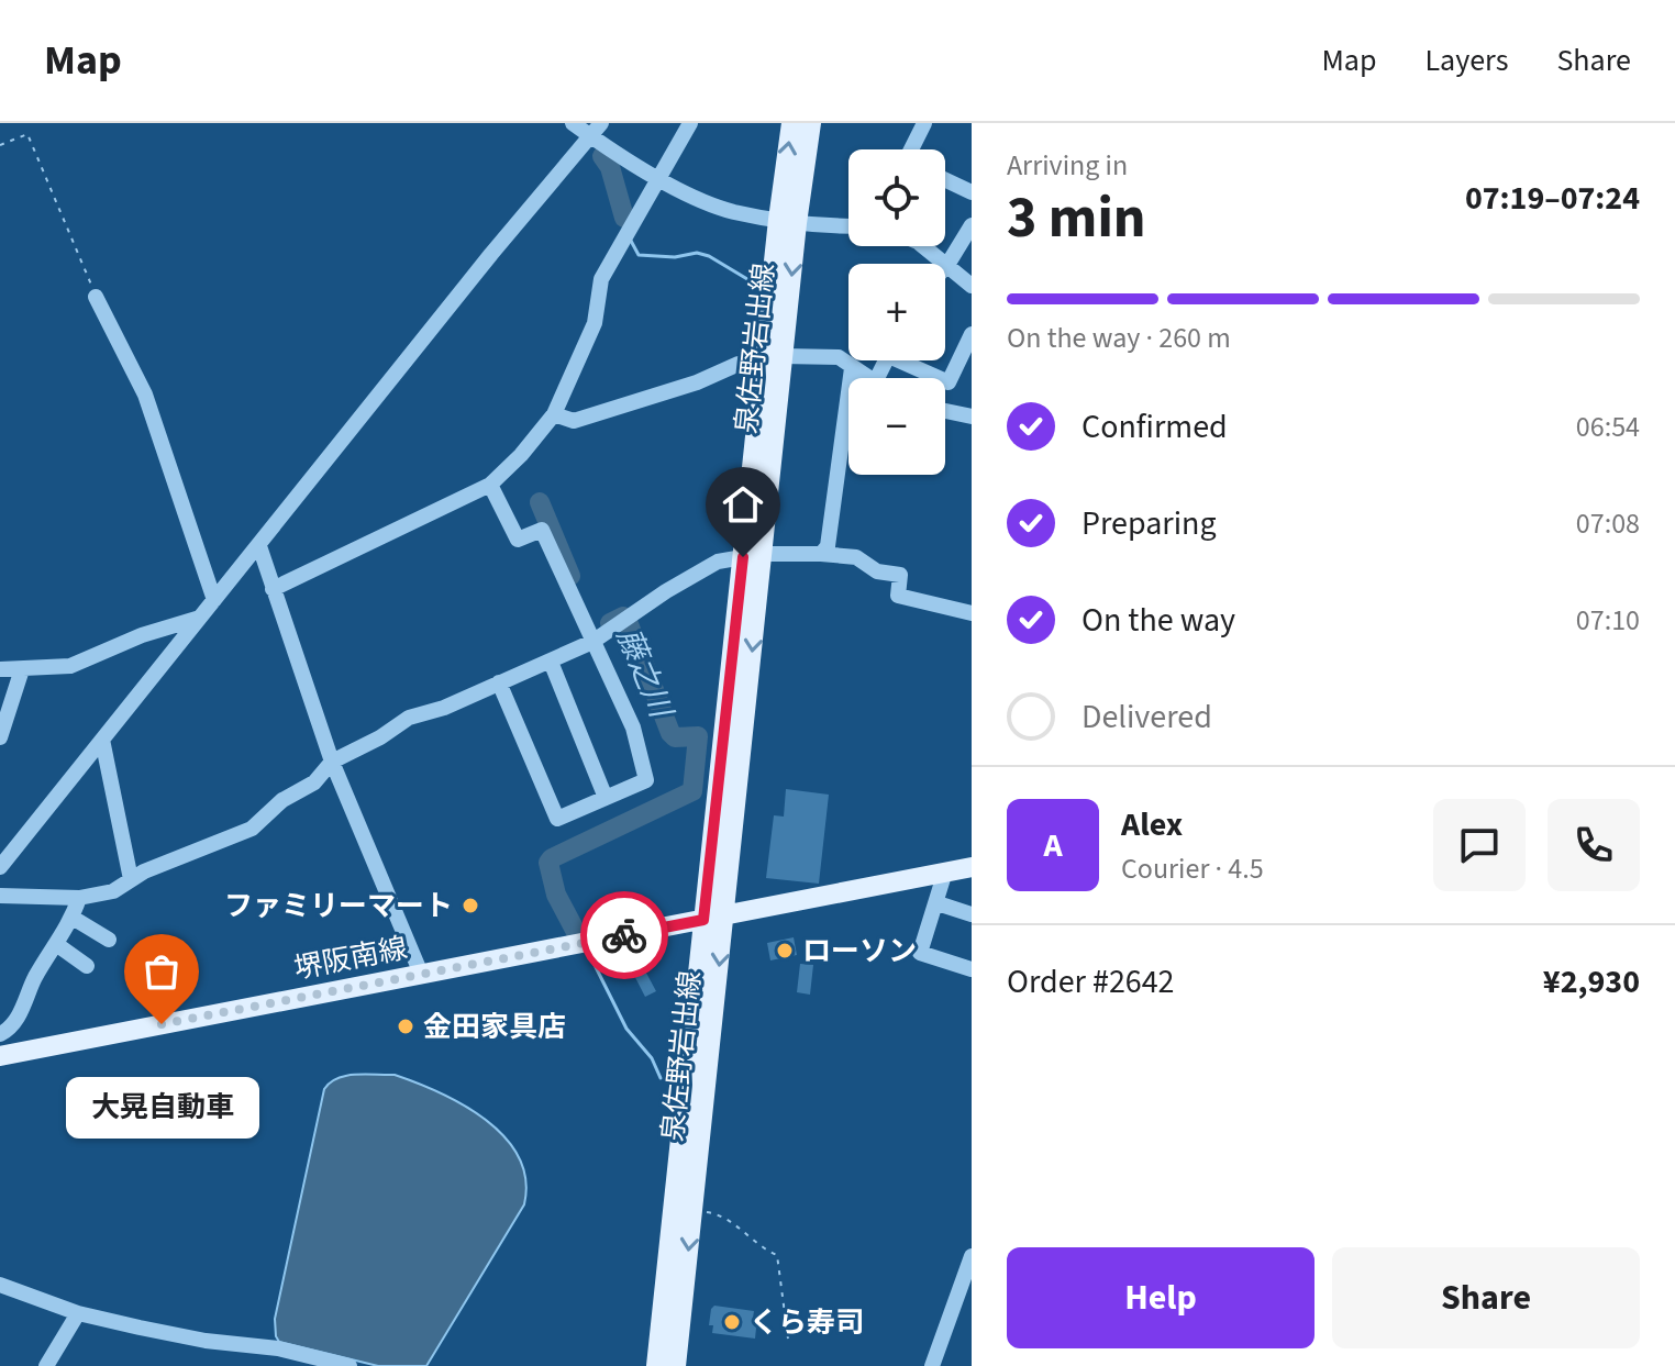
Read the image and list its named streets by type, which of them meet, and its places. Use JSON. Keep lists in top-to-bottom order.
{
  "streets": {
    "main road": ["泉佐野岩出線", "堺阪南線"]
  },
  "crossings": [
    ["泉佐野岩出線", "堺阪南線"]
  ],
  "water": ["藤之川"],
  "places": [
    "ファミリーマート",
    "ローソン",
    "大晃自動車",
    "金田家具店",
    "くら寿司"
  ],
  "page": {
    "header": "Map",
    "nav": ["Map", "Layers", "Share"],
    "heading": ["3 min", "Arriving in", "07:19–07:24"],
    "panel": [
      "Alex",
      "Courier · 4.5",
      "Order #2642",
      "¥2,930"
    ],
    "map_buttons": ["+", "−"],
    "bar": "On the way · 260 m",
    "list": [
      ["Confirmed", "06:54"],
      ["Preparing", "07:08"],
      ["On the way", "07:10"],
      "Delivered"
    ],
    "round": "A",
    "bubble": "大晃自動車",
    "buttons": ["Help", "Share"]
  }
}
